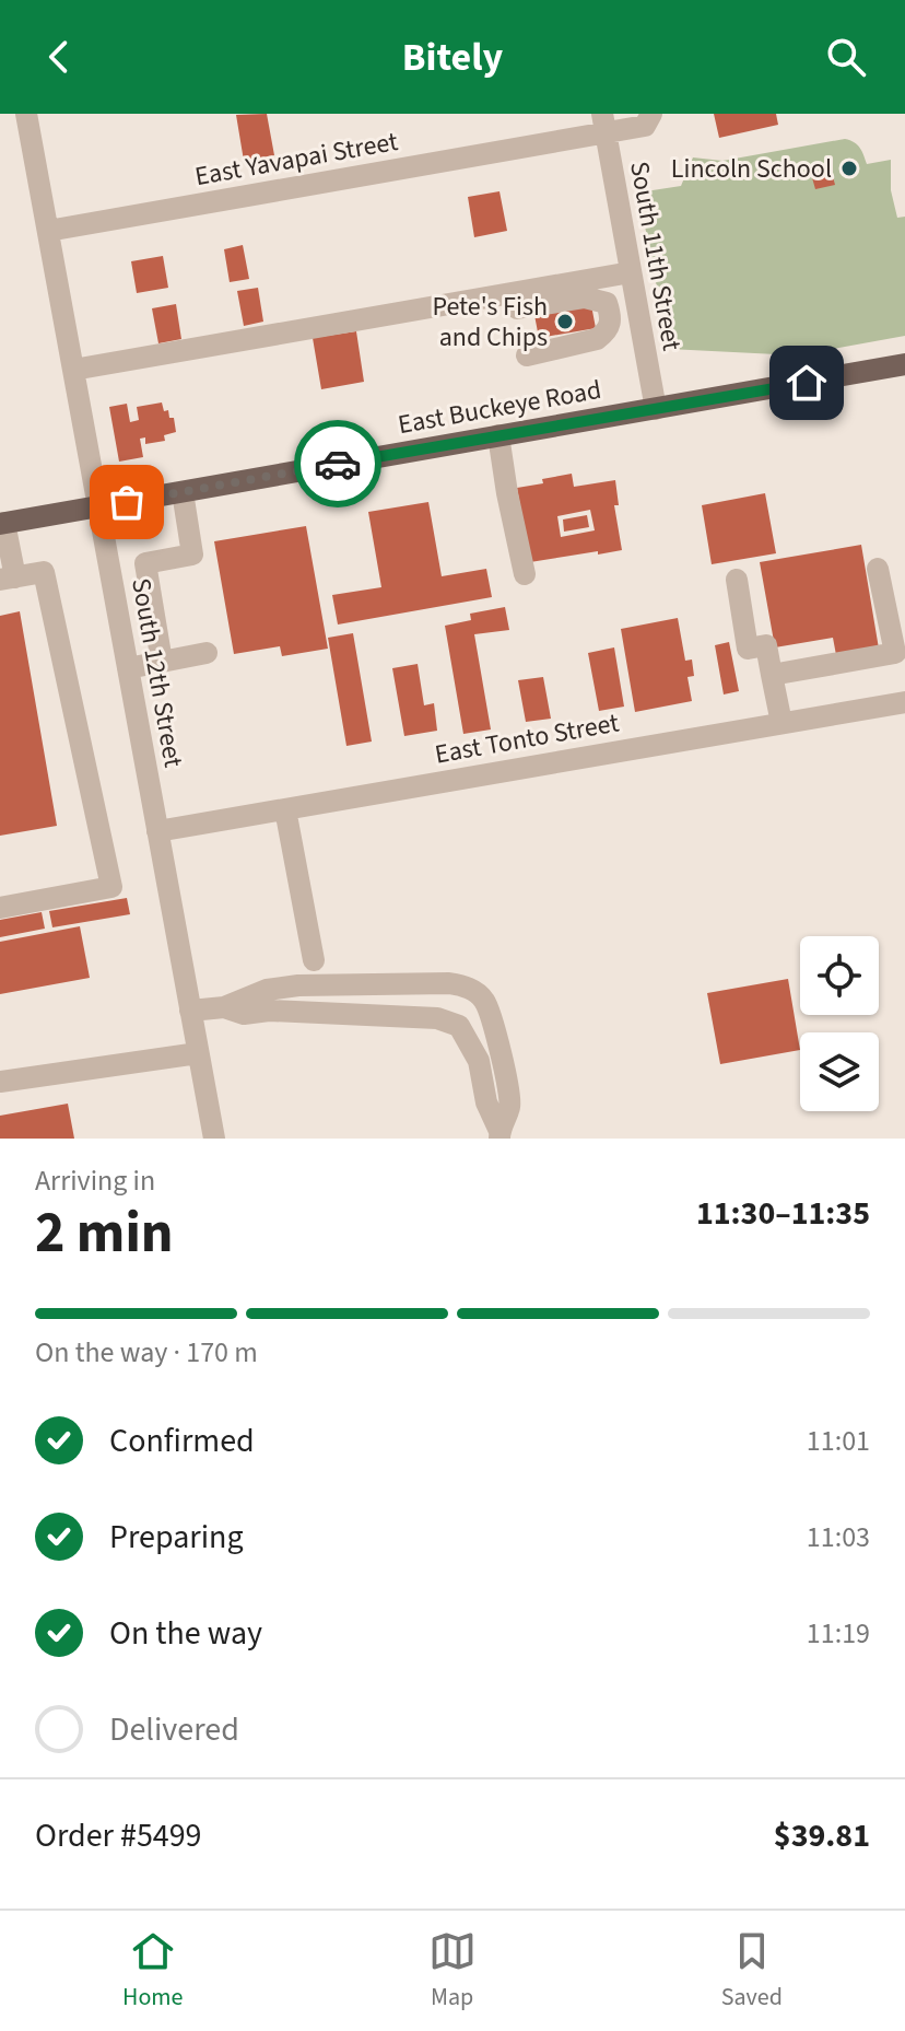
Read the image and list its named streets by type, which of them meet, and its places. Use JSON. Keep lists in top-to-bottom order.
{
  "streets": {
    "main road": ["East Buckeye Road"],
    "street": [
      "East Yavapai Street",
      "South 11th Street",
      "South 12th Street",
      "East Tonto Street"
    ]
  },
  "crossings": [
    ["East Yavapai Street", "South 11th Street"],
    ["East Yavapai Street", "South 12th Street"],
    ["South 11th Street", "East Buckeye Road"],
    ["East Buckeye Road", "South 12th Street"],
    ["South 12th Street", "East Tonto Street"]
  ],
  "places": ["Lincoln School", "Pete's Fish and Chips"],
  "page": {
    "header": "Bitely",
    "heading": ["2 min", "Arriving in", "11:30–11:35"],
    "panel": ["Order #5499", "$39.81"],
    "bar": "On the way · 170 m",
    "list": [
      ["Confirmed", "11:01"],
      ["Preparing", "11:03"],
      ["On the way", "11:19"],
      "Delivered"
    ],
    "tabs": ["Home", "Map", "Saved"]
  }
}
